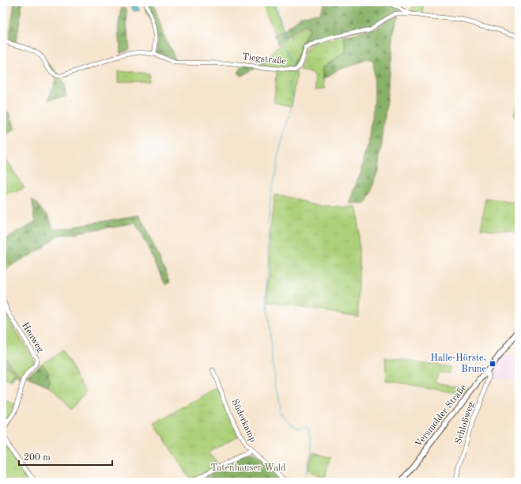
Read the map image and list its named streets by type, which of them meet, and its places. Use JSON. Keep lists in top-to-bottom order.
{
  "streets": {
    "main road": ["Versmolder Straße"],
    "street": [
      "Tiegstraße",
      "Heuweg",
      "Süderkamp",
      "Schloßweg"
    ]
  },
  "crossings": [
    ["Versmolder Straße", "Schloßweg"]
  ],
  "parks": ["Tatenhauser Wald"],
  "places": {
    "transit": ["Halle-Hörste, Brune"]
  },
  "scale_bar": "200 m"
}
